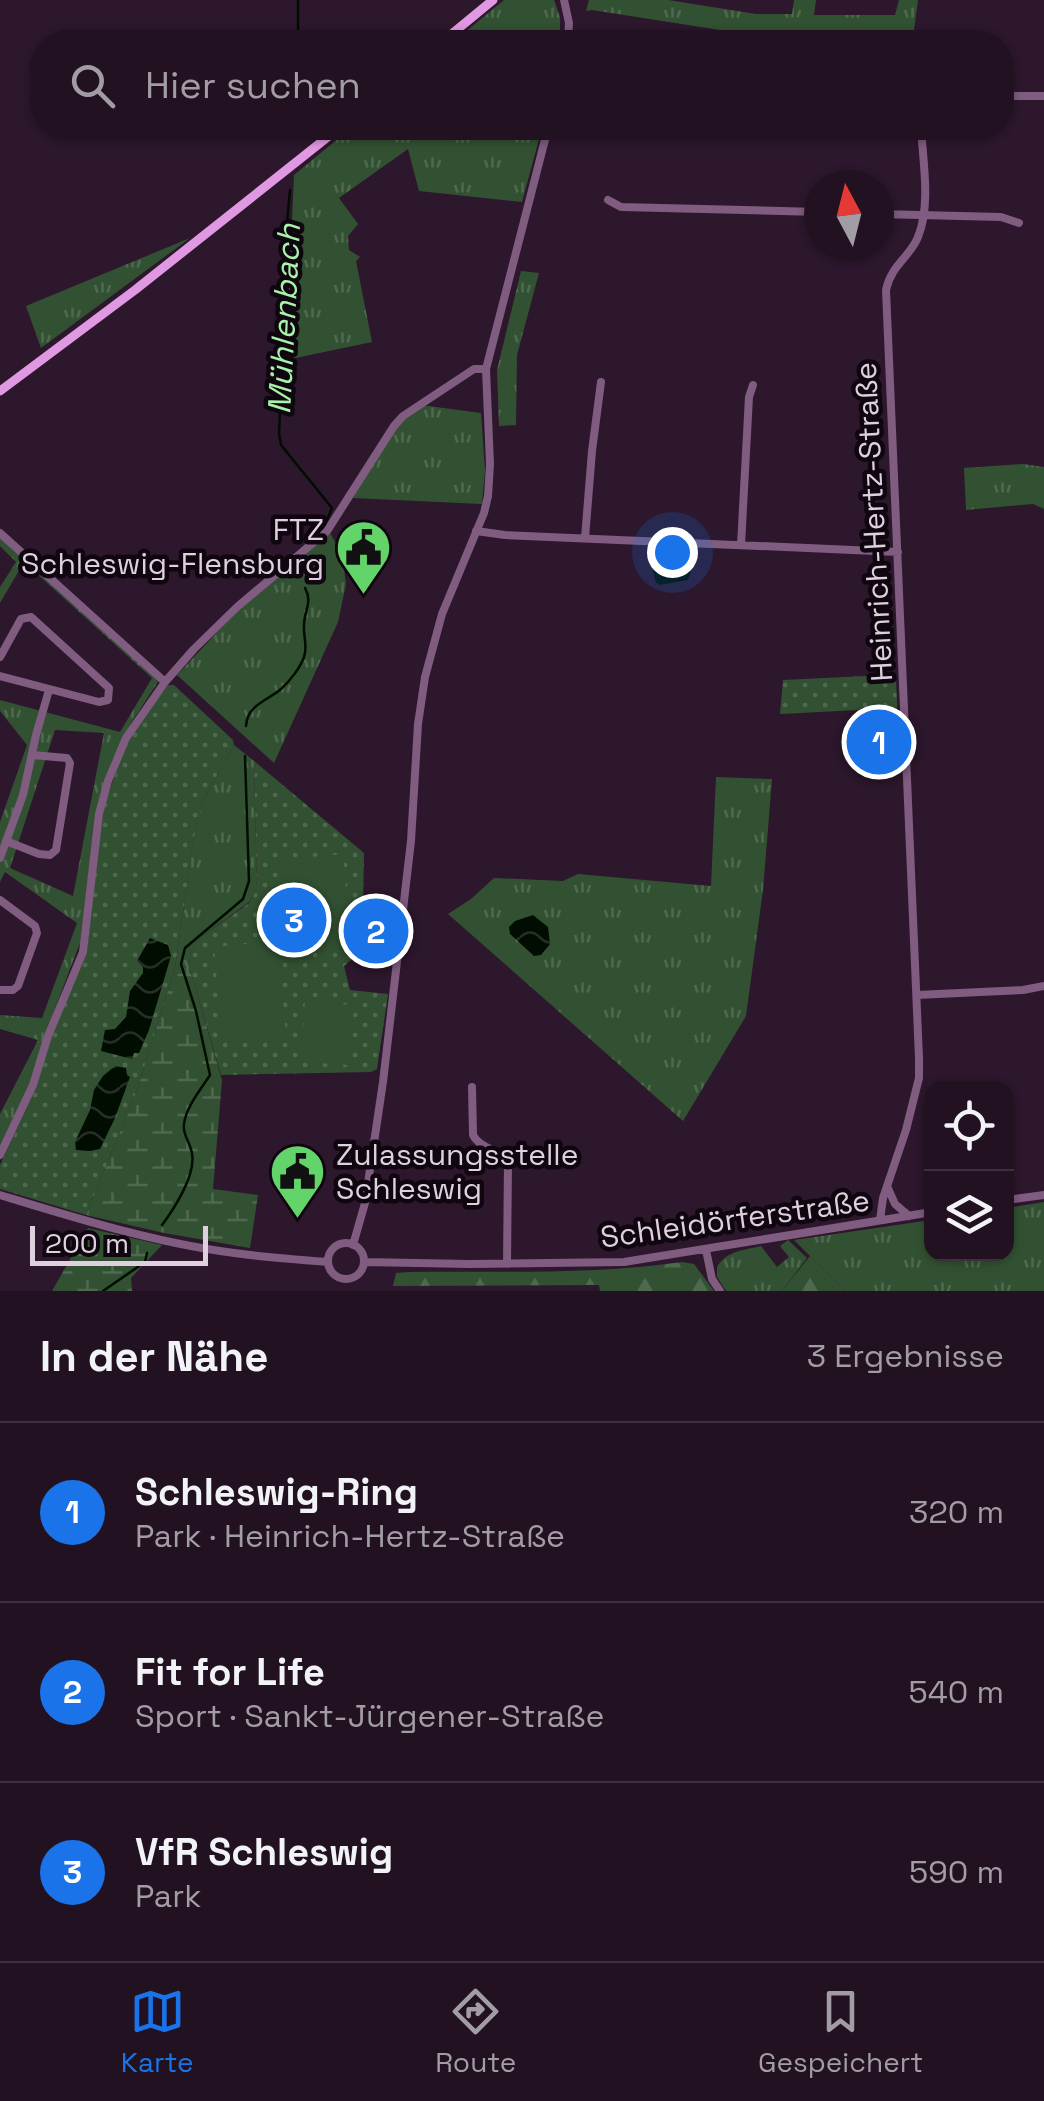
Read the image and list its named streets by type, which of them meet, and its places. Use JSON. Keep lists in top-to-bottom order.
{
  "streets": {
    "street": ["Heinrich-Hertz-Straße", "Schleidörferstraße"]
  },
  "crossings": [
    ["Heinrich-Hertz-Straße", "Schleidörferstraße"]
  ],
  "water": ["Mühlenbach"],
  "places": {
    "public building": ["FTZ Schleswig-Flensburg", "Zulassungsstelle Schleswig"]
  },
  "scale_bar": "200 m",
  "north": "top",
  "page": {
    "search": "Hier suchen",
    "pins": ["1", "3", "2"],
    "scale": "200 m",
    "heading": ["In der Nähe", "3 Ergebnisse"],
    "list": [
      {
        "mark": "1",
        "name": "Schleswig-Ring",
        "note": "Park · Heinrich-Hertz-Straße",
        "value": "320 m"
      },
      {
        "mark": "2",
        "name": "Fit for Life",
        "note": "Sport · Sankt-Jürgener-Straße",
        "value": "540 m"
      },
      {
        "mark": "3",
        "name": "VfR Schleswig",
        "note": "Park",
        "value": "590 m"
      }
    ],
    "nav": ["Karte", "Route", "Gespeichert"]
  }
}
